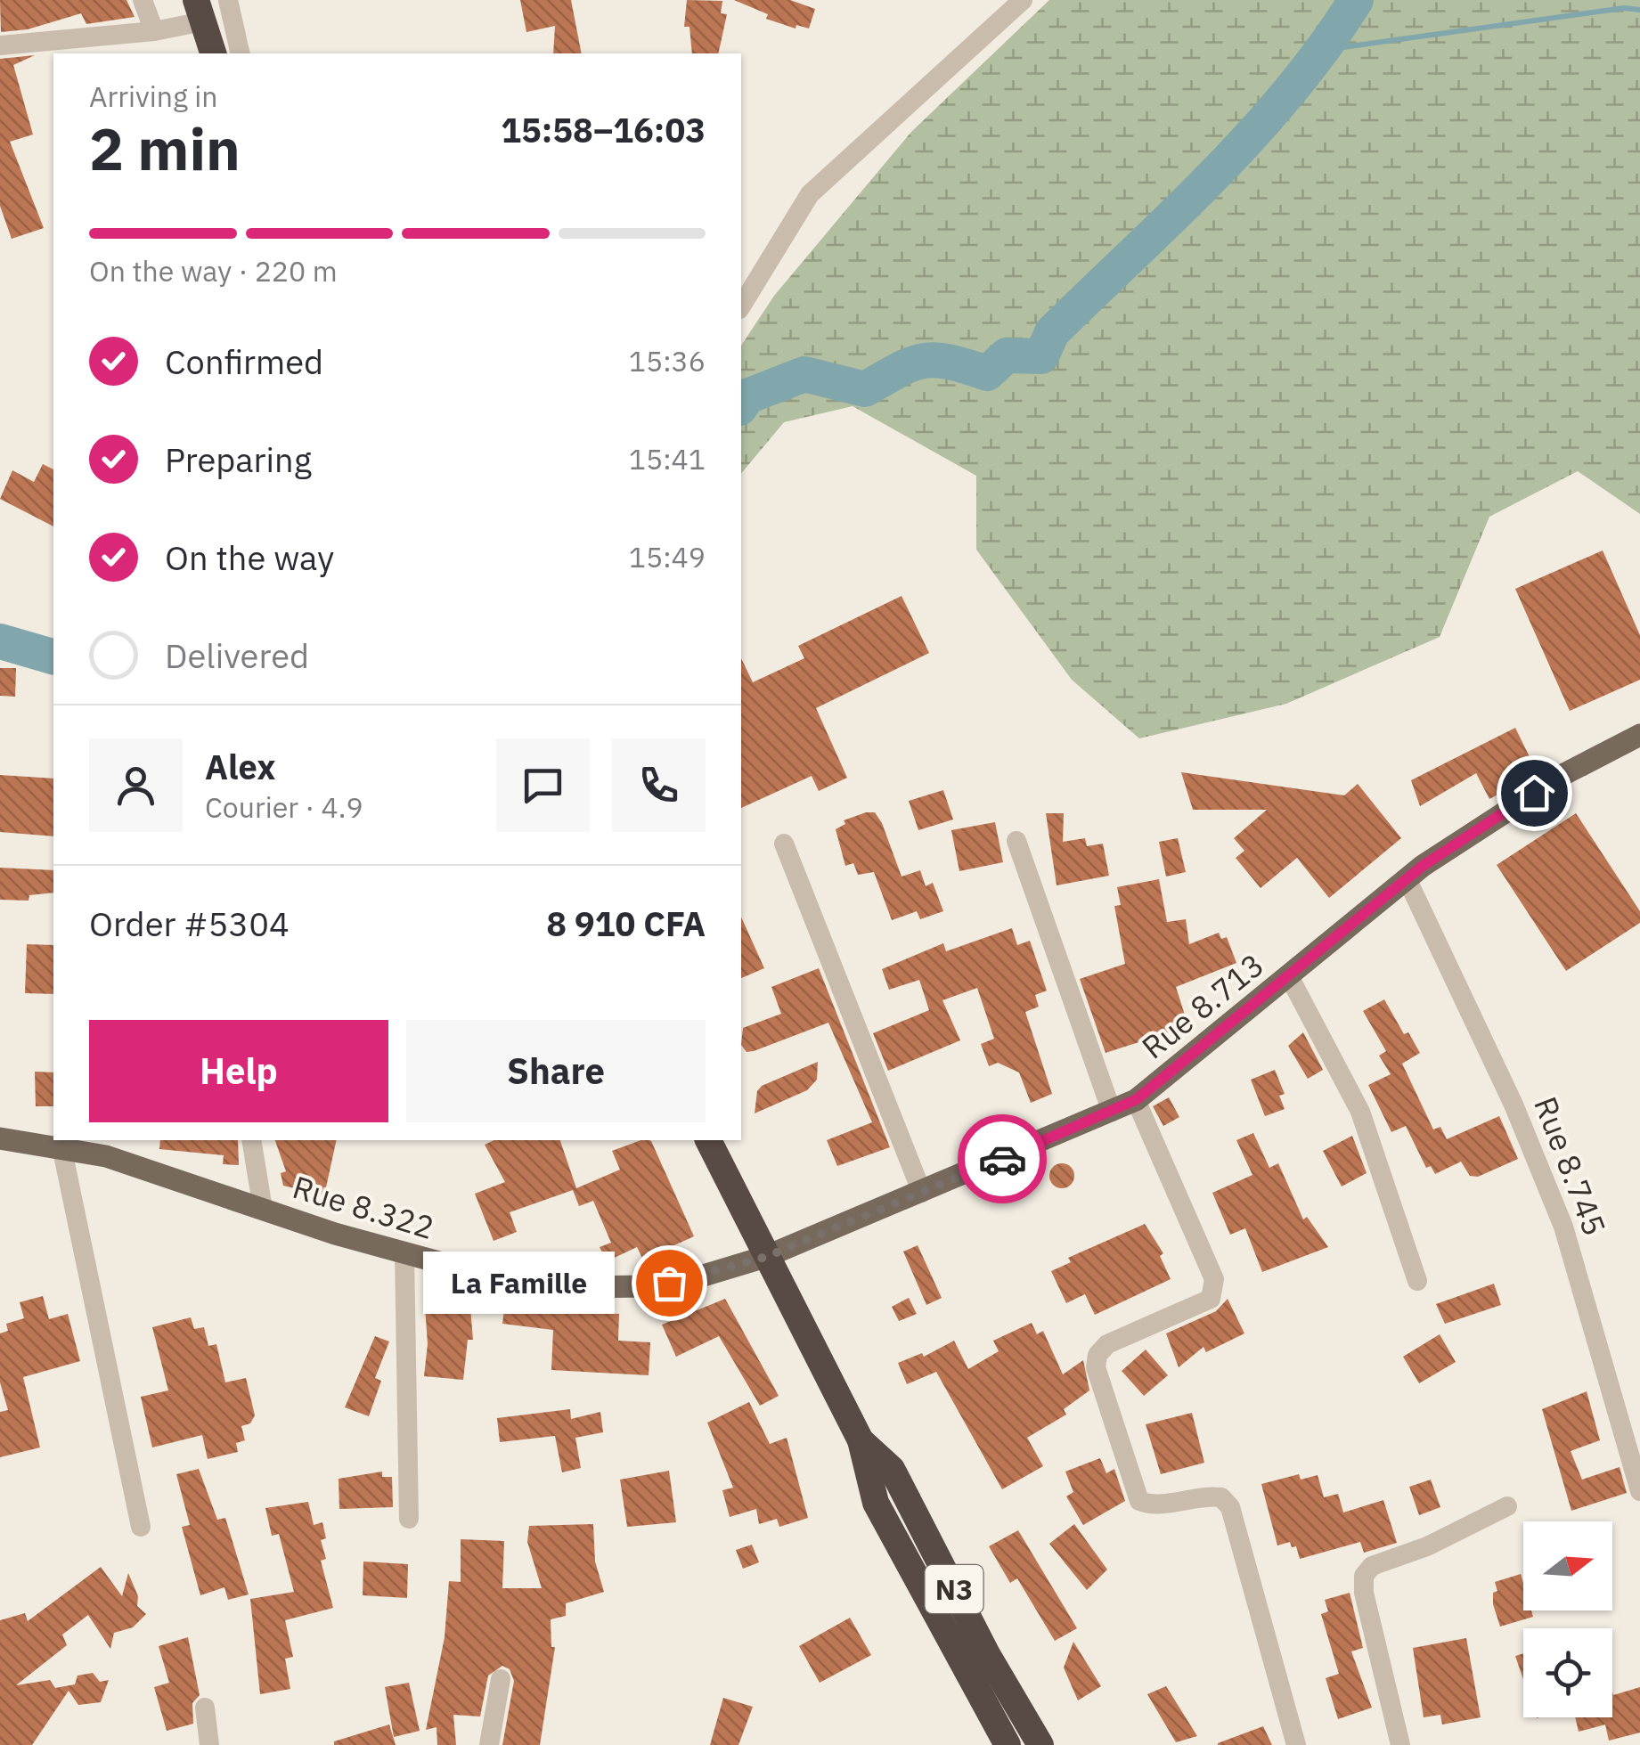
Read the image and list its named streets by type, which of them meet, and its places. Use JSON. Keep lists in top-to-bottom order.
{
  "streets": {
    "highway": ["N3"],
    "main road": ["Rue 8.713", "Rue 8.322"],
    "street": ["Rue 8.745"]
  },
  "crossings": [
    ["Rue 8.713", "Rue 8.745"],
    ["Rue 8.713", "Rue 8.322"],
    ["Rue 8.713", "N3"],
    ["Rue 8.322", "N3"]
  ],
  "places": ["La Famille"],
  "north": "right",
  "page": {
    "heading": ["2 min", "Arriving in", "15:58–16:03"],
    "panel": [
      "Alex",
      "Courier · 4.9",
      "Order #5304",
      "8 910 CFA"
    ],
    "bar": "On the way · 220 m",
    "list": [
      ["Confirmed", "15:36"],
      ["Preparing", "15:41"],
      ["On the way", "15:49"],
      "Delivered"
    ],
    "buttons": ["Help", "Share"],
    "bubble": "La Famille"
  }
}
